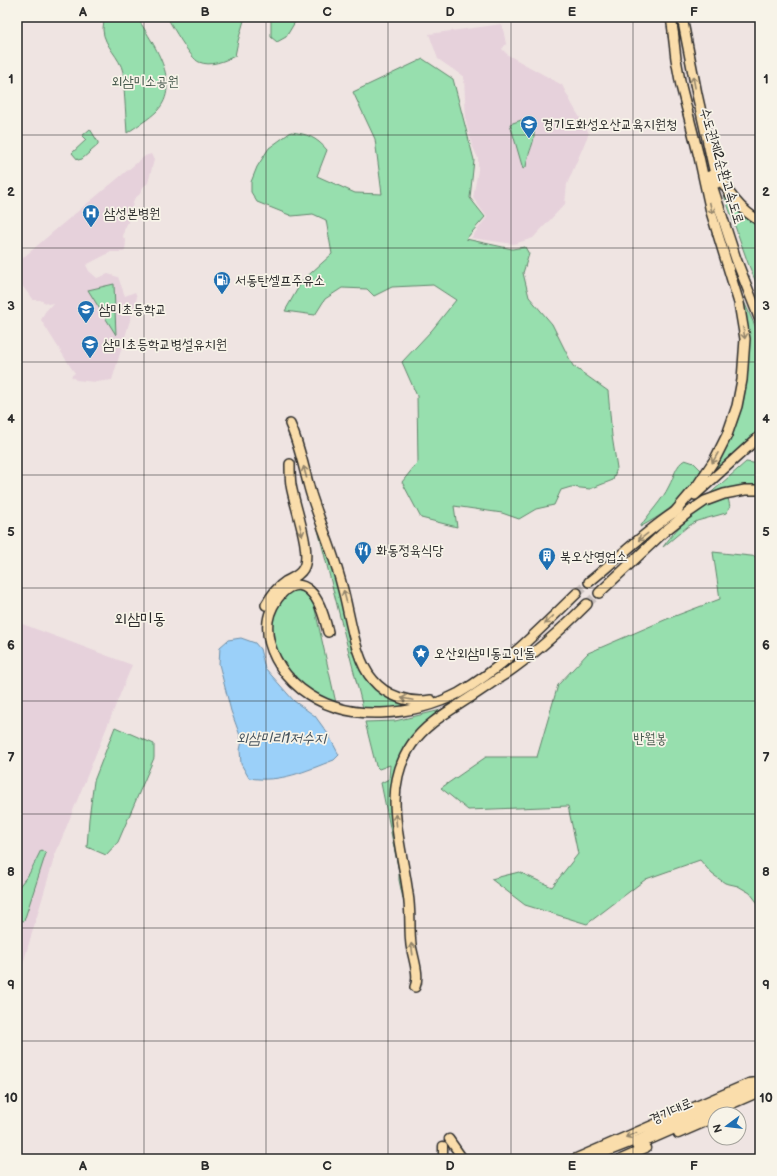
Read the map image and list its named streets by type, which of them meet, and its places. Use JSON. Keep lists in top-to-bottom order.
{
  "streets": {
    "highway": ["수도권제2순환고속도로"],
    "main road": ["경기대로"]
  },
  "districts": ["외삼미동"],
  "water": ["외삼미리1저수지"],
  "parks": ["외삼미소공원", "반월봉"],
  "places": {
    "school or university": ["경기도화성오산교육지원청", "삼미초등학교", "삼미초등학교병설유치원"],
    "hospital": ["삼성본병원"],
    "fuel station": ["서동탄셀프주유소"],
    "restaurant": ["화동정육식당"],
    "building": ["북오산영업소"],
    "place": ["오산외삼미동고인돌"]
  },
  "north": "left",
  "grid": {
    "columns": [
      "A",
      "B",
      "C",
      "D",
      "E",
      "F"
    ],
    "rows": [
      "1",
      "2",
      "3",
      "4",
      "5",
      "6",
      "7",
      "8",
      "9",
      "10"
    ]
  }
}
